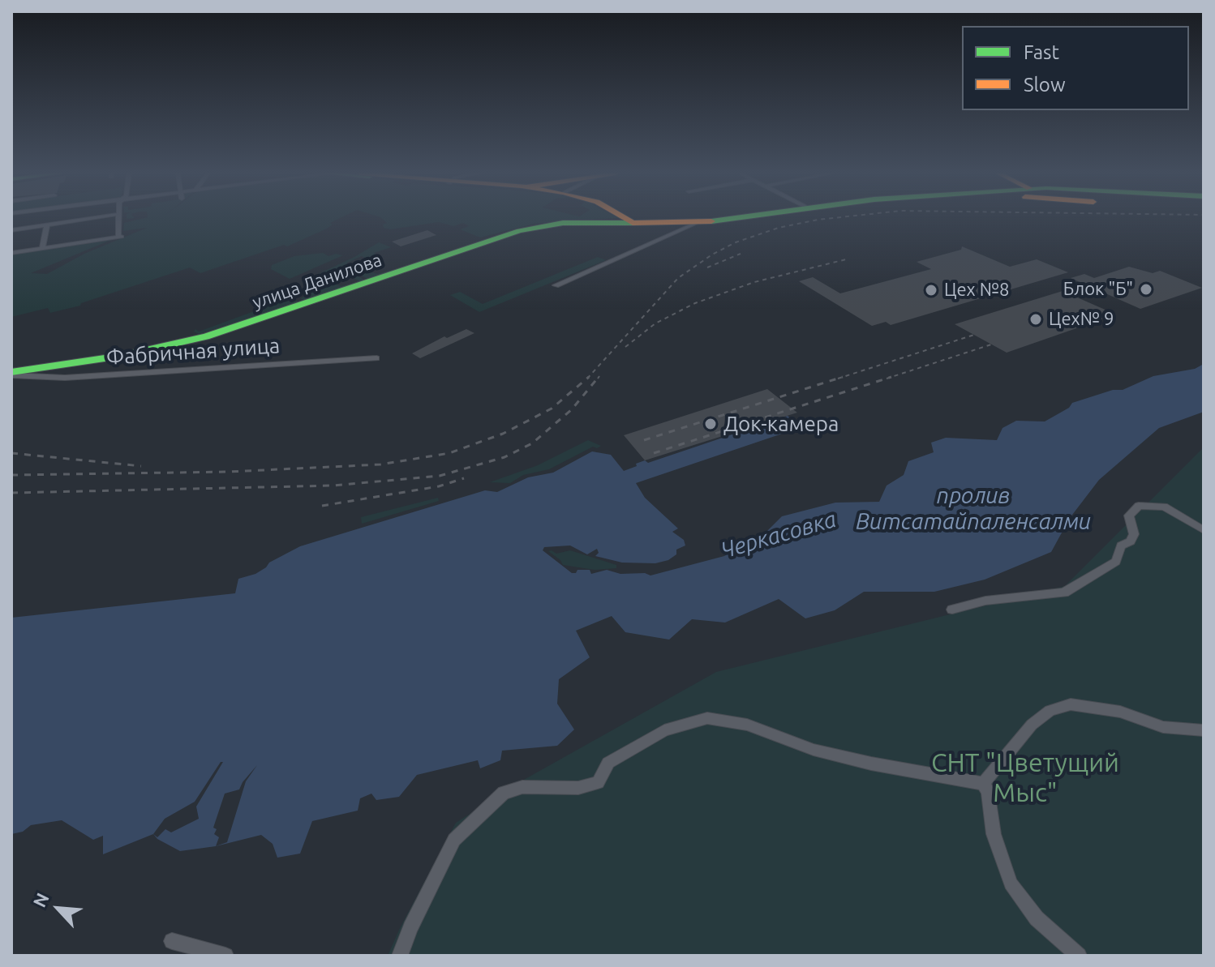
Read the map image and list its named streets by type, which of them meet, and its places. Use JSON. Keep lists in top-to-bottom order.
{
  "streets": {
    "main road": ["улица Данилова"],
    "street": ["Фабричная улица"]
  },
  "crossings": [
    ["улица Данилова", "Фабричная улица"]
  ],
  "water": ["пролив Витсатайпаленсалми", "Черкасовка"],
  "parks": ["СНТ \"Цветущий Мыс\""],
  "places": [
    "Блок \"Б\"",
    "Цех №8",
    "Цех№ 9",
    "Док-камера"
  ],
  "legend": ["Fast", "Slow"],
  "north": "top left"
}
